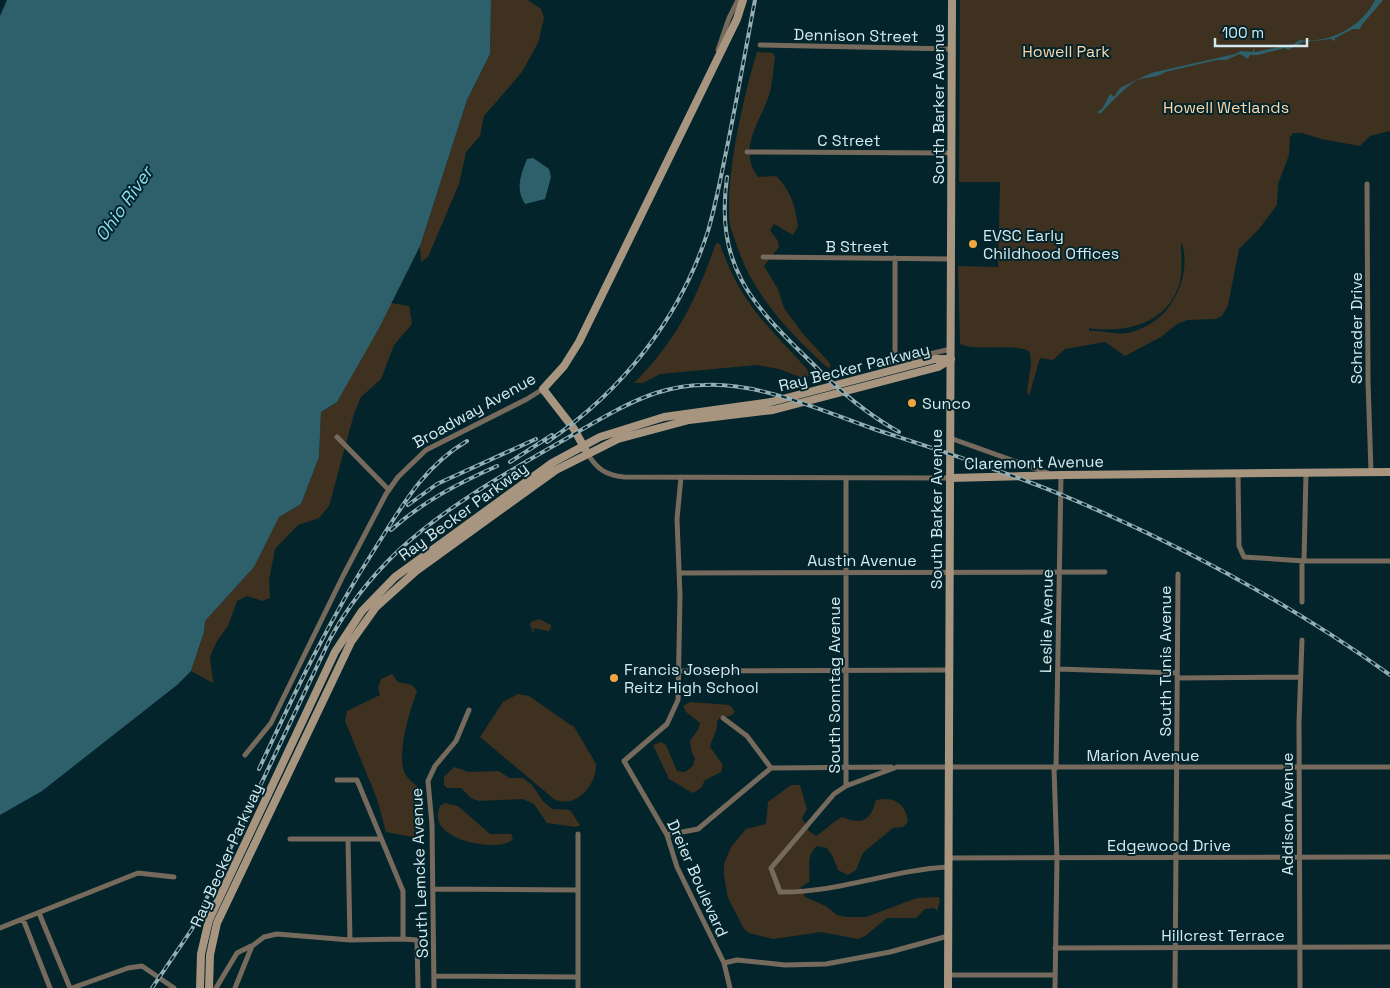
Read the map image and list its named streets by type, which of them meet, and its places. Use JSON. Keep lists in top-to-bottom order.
{
  "streets": {
    "main road": [
      "South Barker Avenue",
      "Ray Becker Parkway",
      "Broadway Avenue",
      "Claremont Avenue"
    ],
    "street": [
      "Dennison Street",
      "C Street",
      "B Street",
      "Schrader Drive",
      "Austin Avenue",
      "Leslie Avenue",
      "South Tunis Avenue",
      "South Sonntag Avenue",
      "Marion Avenue",
      "Addison Avenue",
      "Edgewood Drive",
      "South Lemcke Avenue",
      "Dreier Boulevard",
      "Hillcrest Terrace"
    ]
  },
  "crossings": [
    ["Dennison Street", "South Barker Avenue"],
    ["South Barker Avenue", "C Street"],
    ["South Barker Avenue", "B Street"],
    ["South Barker Avenue", "Ray Becker Parkway"],
    ["South Barker Avenue", "Claremont Avenue"],
    ["South Barker Avenue", "Austin Avenue"],
    ["South Barker Avenue", "South Sonntag Avenue"],
    ["South Barker Avenue", "Marion Avenue"],
    ["South Barker Avenue", "Edgewood Drive"],
    ["Schrader Drive", "Claremont Avenue"],
    ["Ray Becker Parkway", "Claremont Avenue"],
    ["Broadway Avenue", "Claremont Avenue"],
    ["Claremont Avenue", "Leslie Avenue"],
    ["Claremont Avenue", "South Sonntag Avenue"],
    ["Claremont Avenue", "Dreier Boulevard"],
    ["Austin Avenue", "Leslie Avenue"],
    ["Austin Avenue", "South Sonntag Avenue"],
    ["Austin Avenue", "Dreier Boulevard"],
    ["Leslie Avenue", "Marion Avenue"],
    ["Leslie Avenue", "Edgewood Drive"],
    ["Leslie Avenue", "Hillcrest Terrace"],
    ["South Tunis Avenue", "Marion Avenue"],
    ["South Tunis Avenue", "Edgewood Drive"],
    ["South Tunis Avenue", "Hillcrest Terrace"],
    ["South Sonntag Avenue", "Marion Avenue"],
    ["Marion Avenue", "Addison Avenue"],
    ["Addison Avenue", "Edgewood Drive"],
    ["Addison Avenue", "Hillcrest Terrace"]
  ],
  "water": ["Ohio River"],
  "parks": ["Howell Park", "Howell Wetlands"],
  "places": ["EVSC Early Childhood Offices", "Sunco", "Francis Joseph Reitz High School"],
  "scale_bar": "100 m"
}
